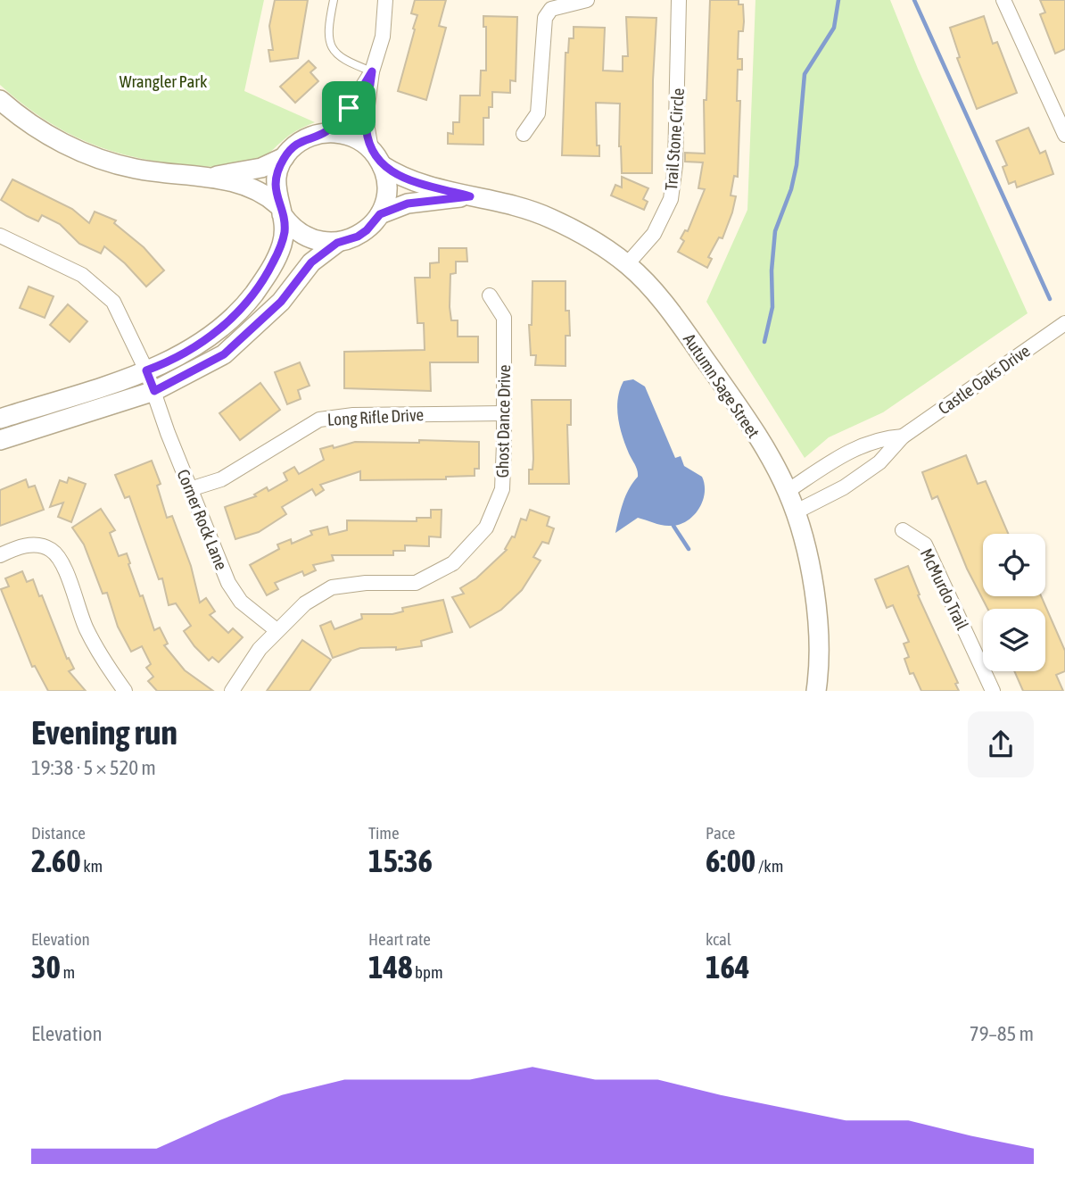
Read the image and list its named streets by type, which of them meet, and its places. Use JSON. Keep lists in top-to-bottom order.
{
  "streets": {
    "street": [
      "Trail Stone Circle",
      "Castle Oaks Drive",
      "Autumn Sage Street",
      "Long Rifle Drive",
      "Ghost Dance Drive",
      "Corner Rock Lane",
      "McMurdo Trail"
    ]
  },
  "crossings": [
    ["Trail Stone Circle", "Autumn Sage Street"],
    ["Castle Oaks Drive", "Autumn Sage Street"],
    ["Long Rifle Drive", "Ghost Dance Drive"],
    ["Long Rifle Drive", "Corner Rock Lane"],
    ["Ghost Dance Drive", "Corner Rock Lane"]
  ],
  "parks": ["Wrangler Park"],
  "page": {
    "heading": ["Evening run", "19:38 · 5 × 520 m"],
    "stats": [
      ["Distance", "2.60 km"],
      ["Time", "15:36"],
      ["Pace", "6:00 /km"],
      ["Elevation", "30 m"],
      ["Heart rate", "148 bpm"],
      ["kcal", "164"]
    ],
    "chart": ["Elevation", "79–85 m"]
  }
}
